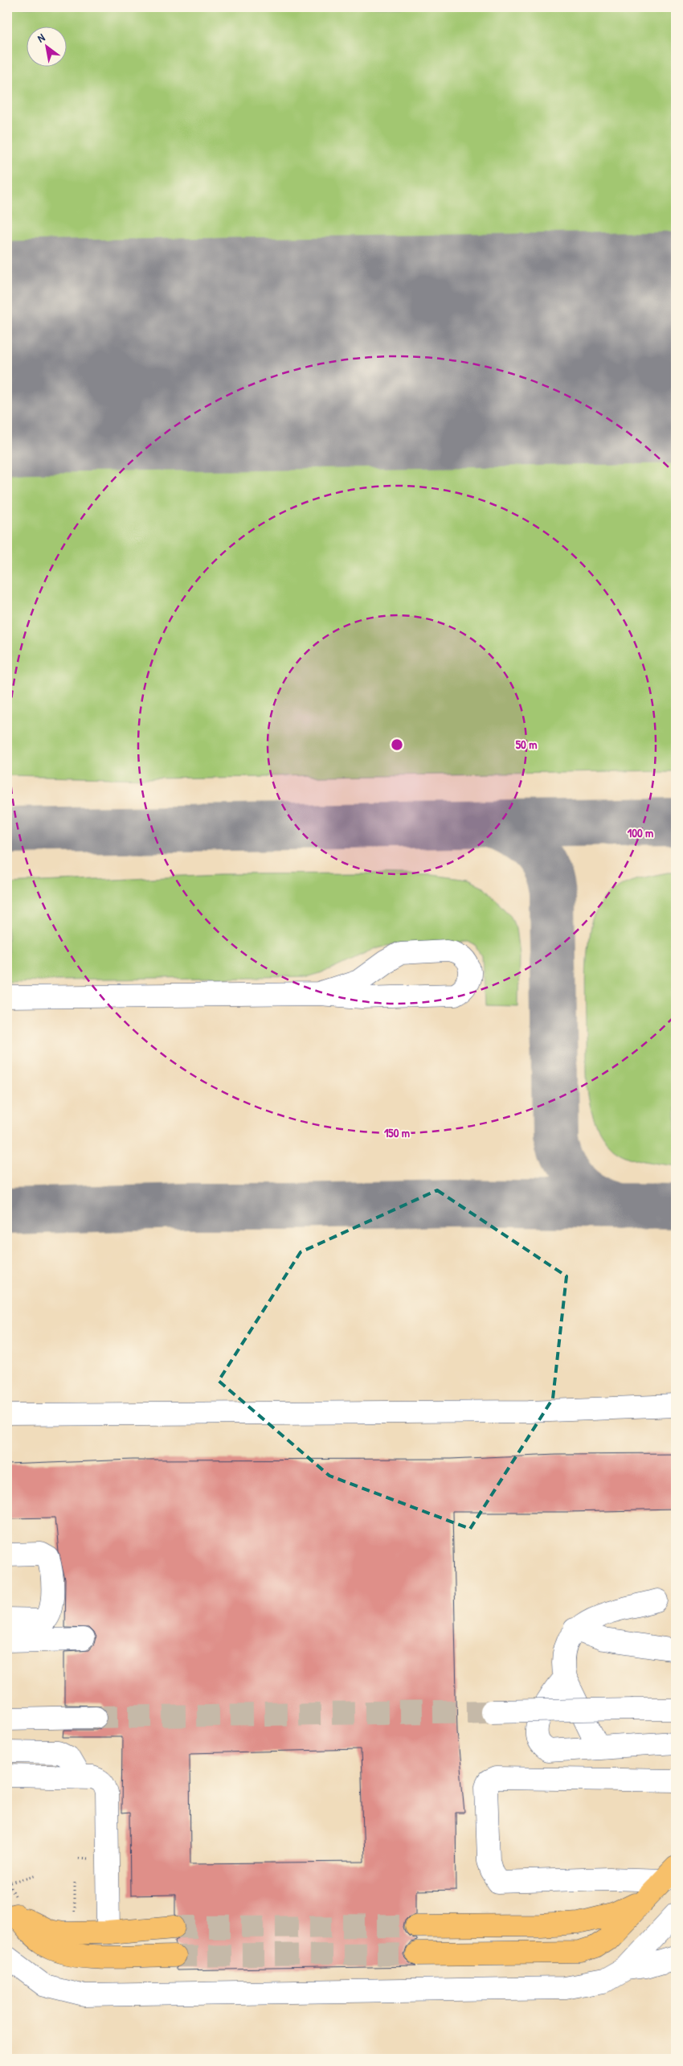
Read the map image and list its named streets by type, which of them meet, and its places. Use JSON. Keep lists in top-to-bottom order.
{
  "north": "top left",
  "rings": ["50 m", "100 m", "150 m"]
}
